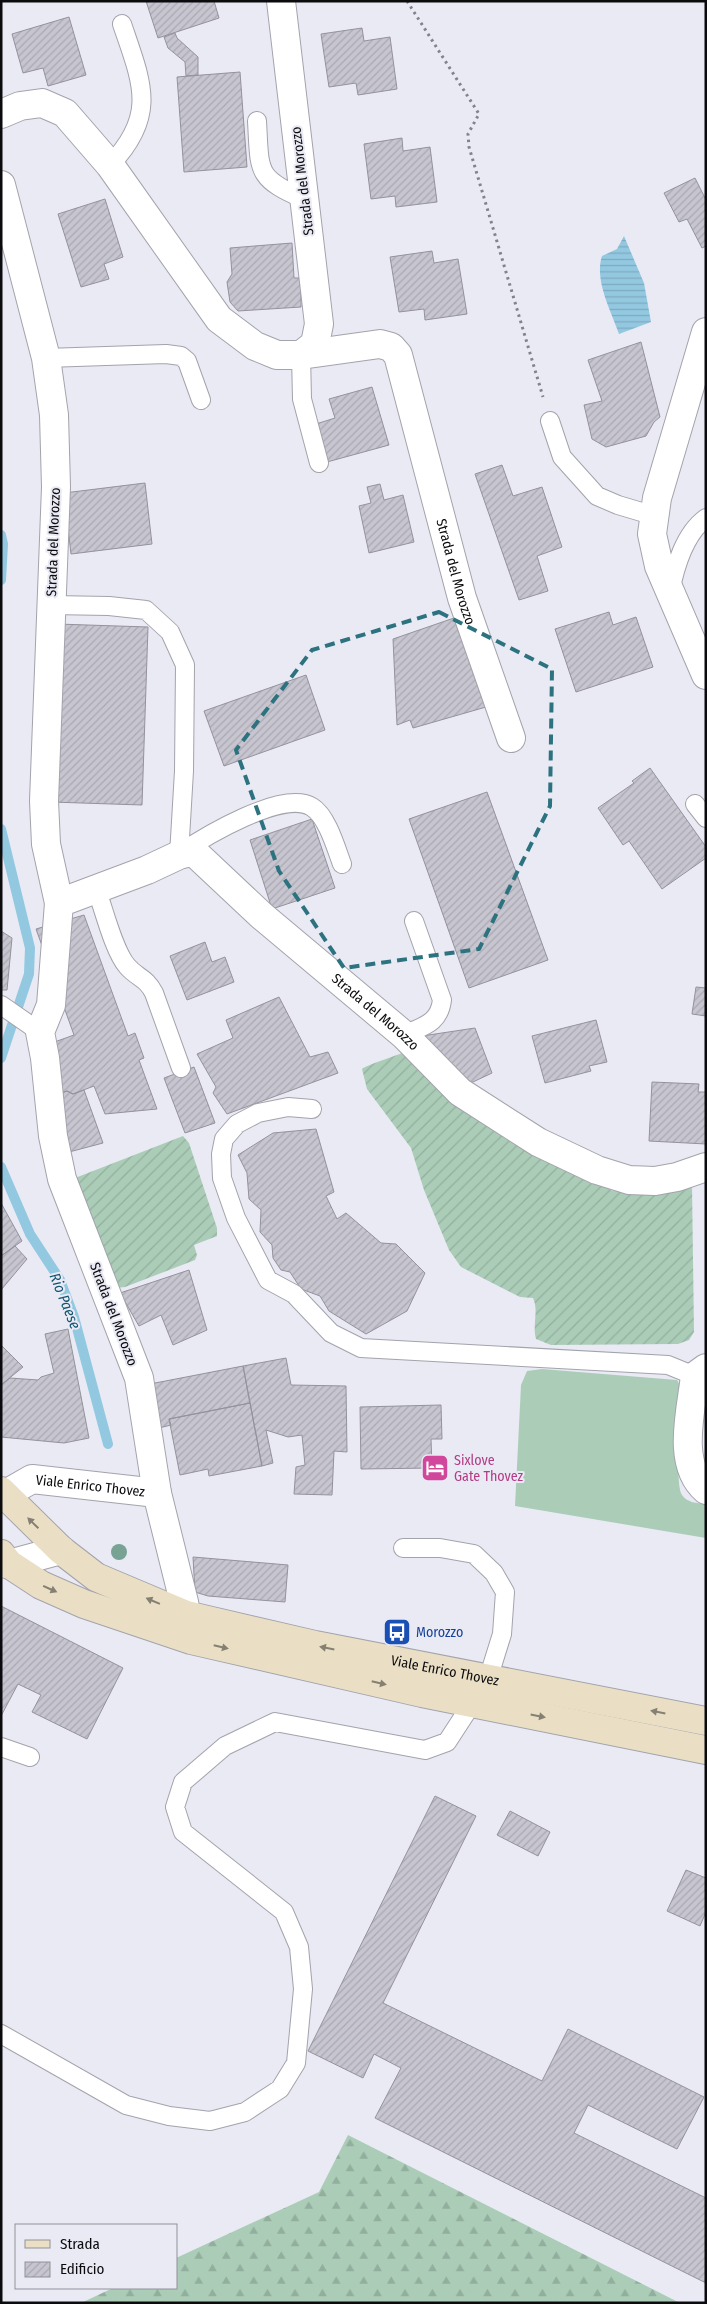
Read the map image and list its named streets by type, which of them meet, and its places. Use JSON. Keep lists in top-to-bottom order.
{
  "streets": {
    "street": ["Strada del Morozzo", "Viale Enrico Thovez"]
  },
  "crossings": [
    ["Strada del Morozzo", "Viale Enrico Thovez"]
  ],
  "water": ["Rio Paese"],
  "places": {
    "hotel": ["Sixlove Gate Thovez"],
    "bus stop": ["Morozzo"]
  },
  "legend": ["Strada", "Edificio"]
}
